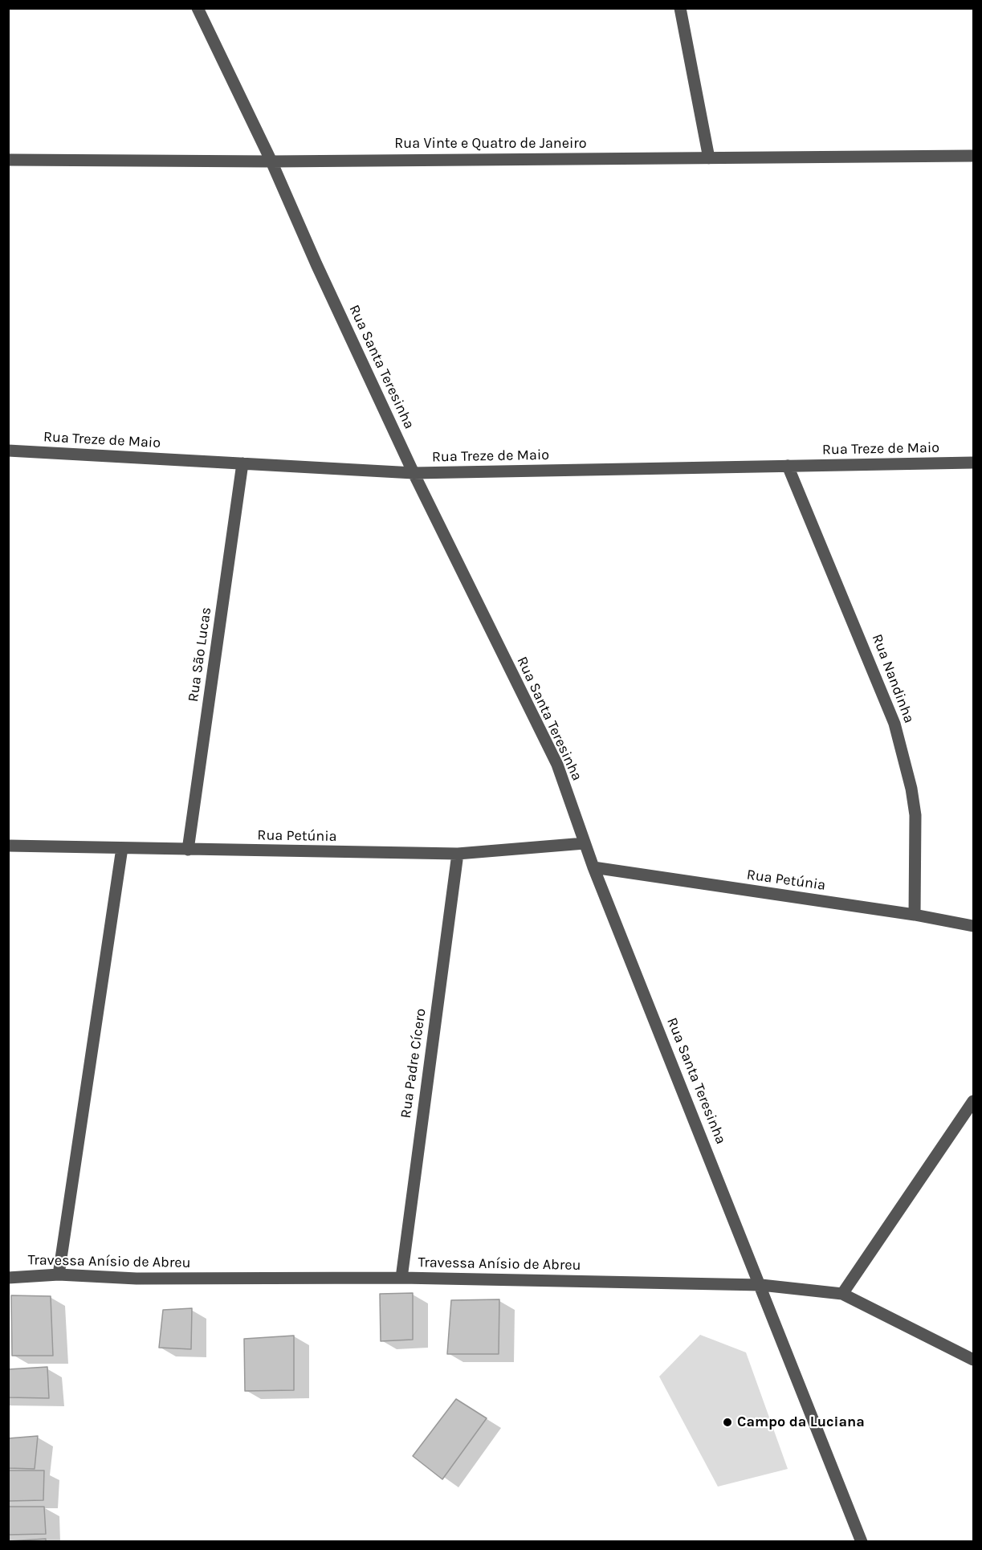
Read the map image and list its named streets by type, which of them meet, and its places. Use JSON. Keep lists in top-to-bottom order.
{
  "streets": {
    "street": [
      "Rua Vinte e Quatro de Janeiro",
      "Rua Santa Teresinha",
      "Rua Treze de Maio",
      "Rua São Lucas",
      "Rua Nandinha",
      "Rua Petúnia",
      "Rua Padre Cícero",
      "Travessa Anísio de Abreu"
    ]
  },
  "crossings": [
    ["Rua Vinte e Quatro de Janeiro", "Rua Santa Teresinha"],
    ["Rua Santa Teresinha", "Rua Treze de Maio"],
    ["Rua Santa Teresinha", "Rua Petúnia"],
    ["Rua Santa Teresinha", "Travessa Anísio de Abreu"],
    ["Rua Treze de Maio", "Rua São Lucas"],
    ["Rua Treze de Maio", "Rua Nandinha"],
    ["Rua São Lucas", "Rua Petúnia"],
    ["Rua Nandinha", "Rua Petúnia"],
    ["Rua Petúnia", "Rua Padre Cícero"],
    ["Rua Padre Cícero", "Travessa Anísio de Abreu"]
  ],
  "places": ["Campo da Luciana"]
}
